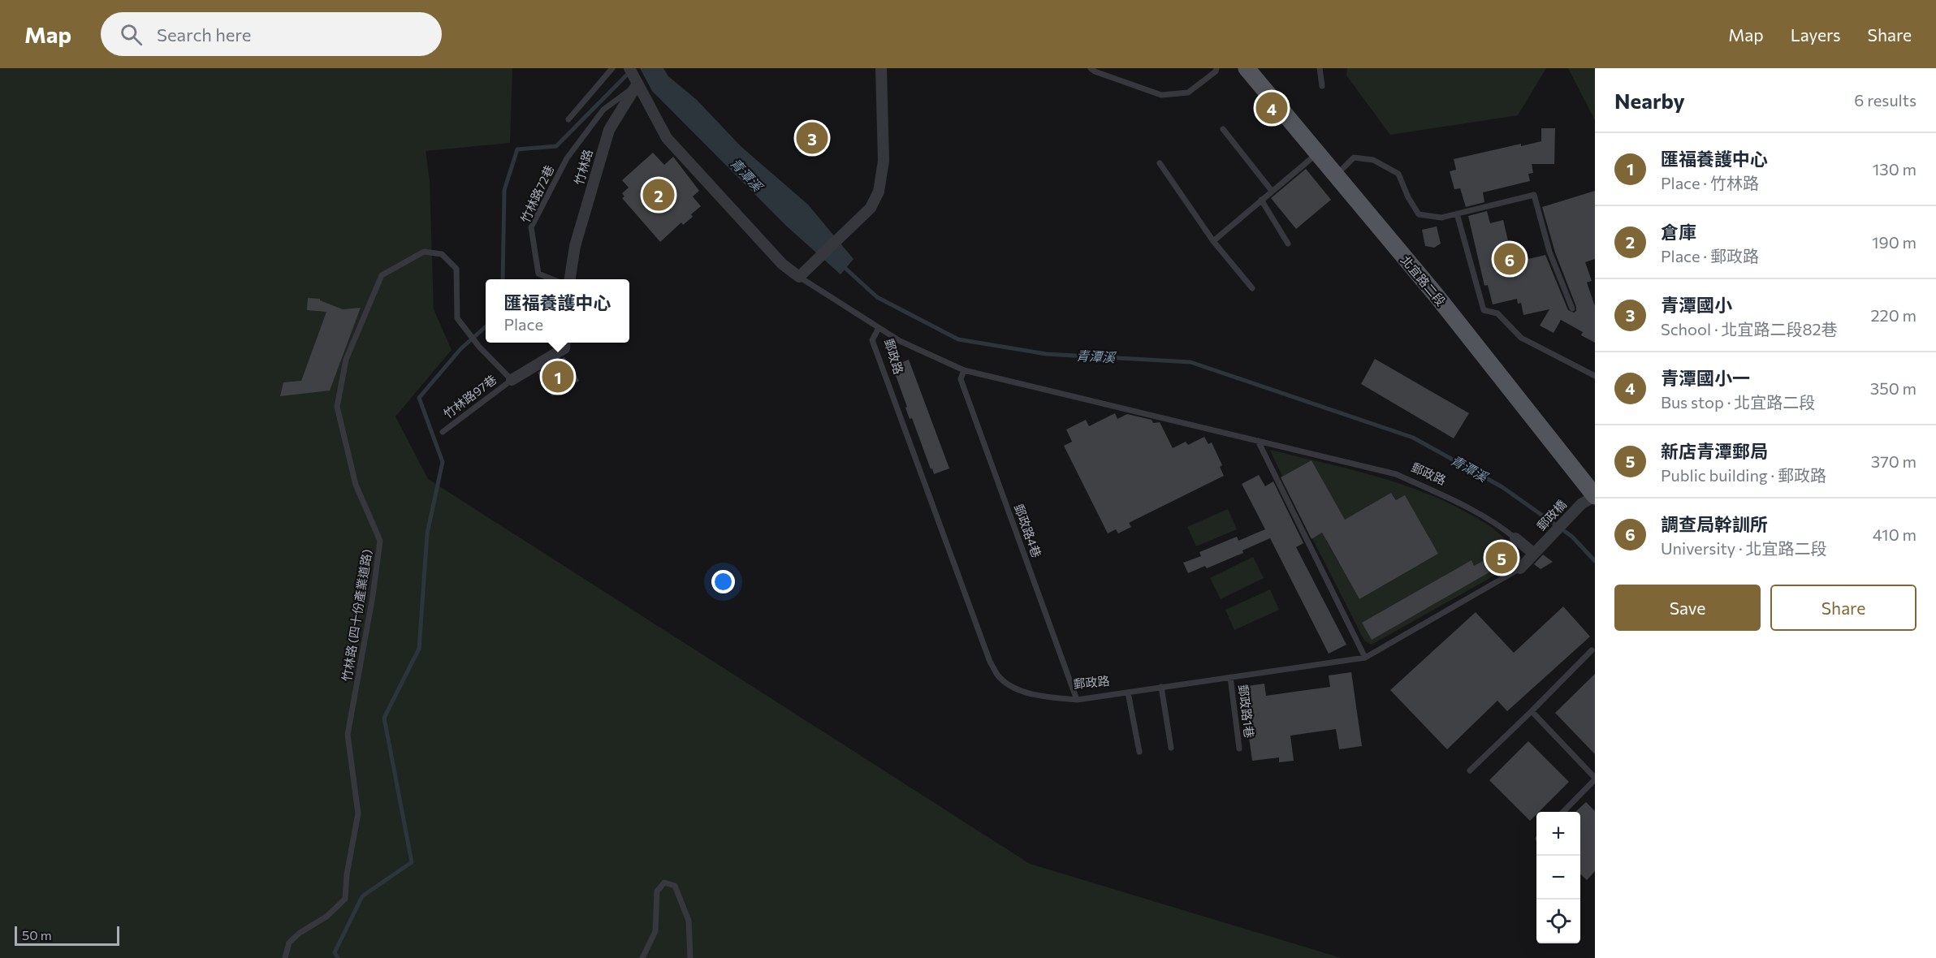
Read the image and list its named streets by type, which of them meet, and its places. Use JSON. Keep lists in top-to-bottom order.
{
  "streets": {
    "main road": ["北宜路二段"],
    "street": ["竹林路", "郵政路", "郵政橋"],
    "lane": [
      "竹林路72巷",
      "竹林路97巷",
      "郵政路4巷",
      "竹林路 (四十份產業道路)",
      "郵政路1巷"
    ]
  },
  "crossings": [
    ["竹林路", "竹林路72巷"],
    ["竹林路", "郵政路"],
    ["竹林路72巷", "郵政路"],
    ["北宜路二段", "郵政橋"],
    ["郵政路", "郵政橋"],
    ["郵政路", "郵政路4巷"],
    ["郵政路", "郵政路1巷"],
    ["竹林路97巷", "竹林路 (四十份產業道路)"]
  ],
  "water": ["青潭溪"],
  "scale_bar": "50 m",
  "page": {
    "header": "Map",
    "search": "Search here",
    "nav": ["Map", "Layers", "Share"],
    "heading": ["Nearby", "6 results"],
    "pins": [
      "4",
      "3",
      "2",
      "6",
      "1",
      "5"
    ],
    "list": [
      {
        "mark": "1",
        "name": "匯福養護中心",
        "note": "Place · 竹林路",
        "value": "130 m"
      },
      {
        "mark": "2",
        "name": "倉庫",
        "note": "Place · 郵政路",
        "value": "190 m"
      },
      {
        "mark": "3",
        "name": "青潭國小",
        "note": "School · 北宜路二段82巷",
        "value": "220 m"
      },
      {
        "mark": "4",
        "name": "青潭國小一",
        "note": "Bus stop · 北宜路二段",
        "value": "350 m"
      },
      {
        "mark": "5",
        "name": "新店青潭郵局",
        "note": "Public building · 郵政路",
        "value": "370 m"
      },
      {
        "mark": "6",
        "name": "調查局幹訓所",
        "note": "University · 北宜路二段",
        "value": "410 m"
      }
    ],
    "popup": ["匯福養護中心", "Place"],
    "buttons": ["Save", "Share"],
    "map_buttons": ["+", "−"],
    "scale": "50 m"
  }
}
